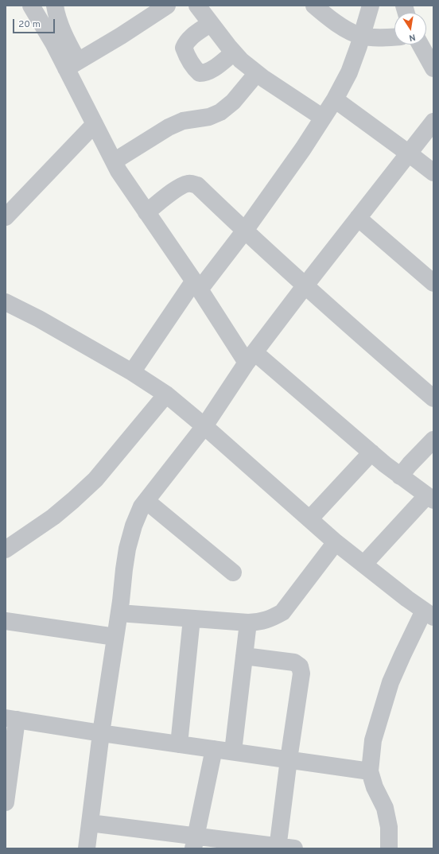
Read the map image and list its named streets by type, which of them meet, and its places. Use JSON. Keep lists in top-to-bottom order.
{
  "scale_bar": "20 m",
  "north": "bottom"
}
